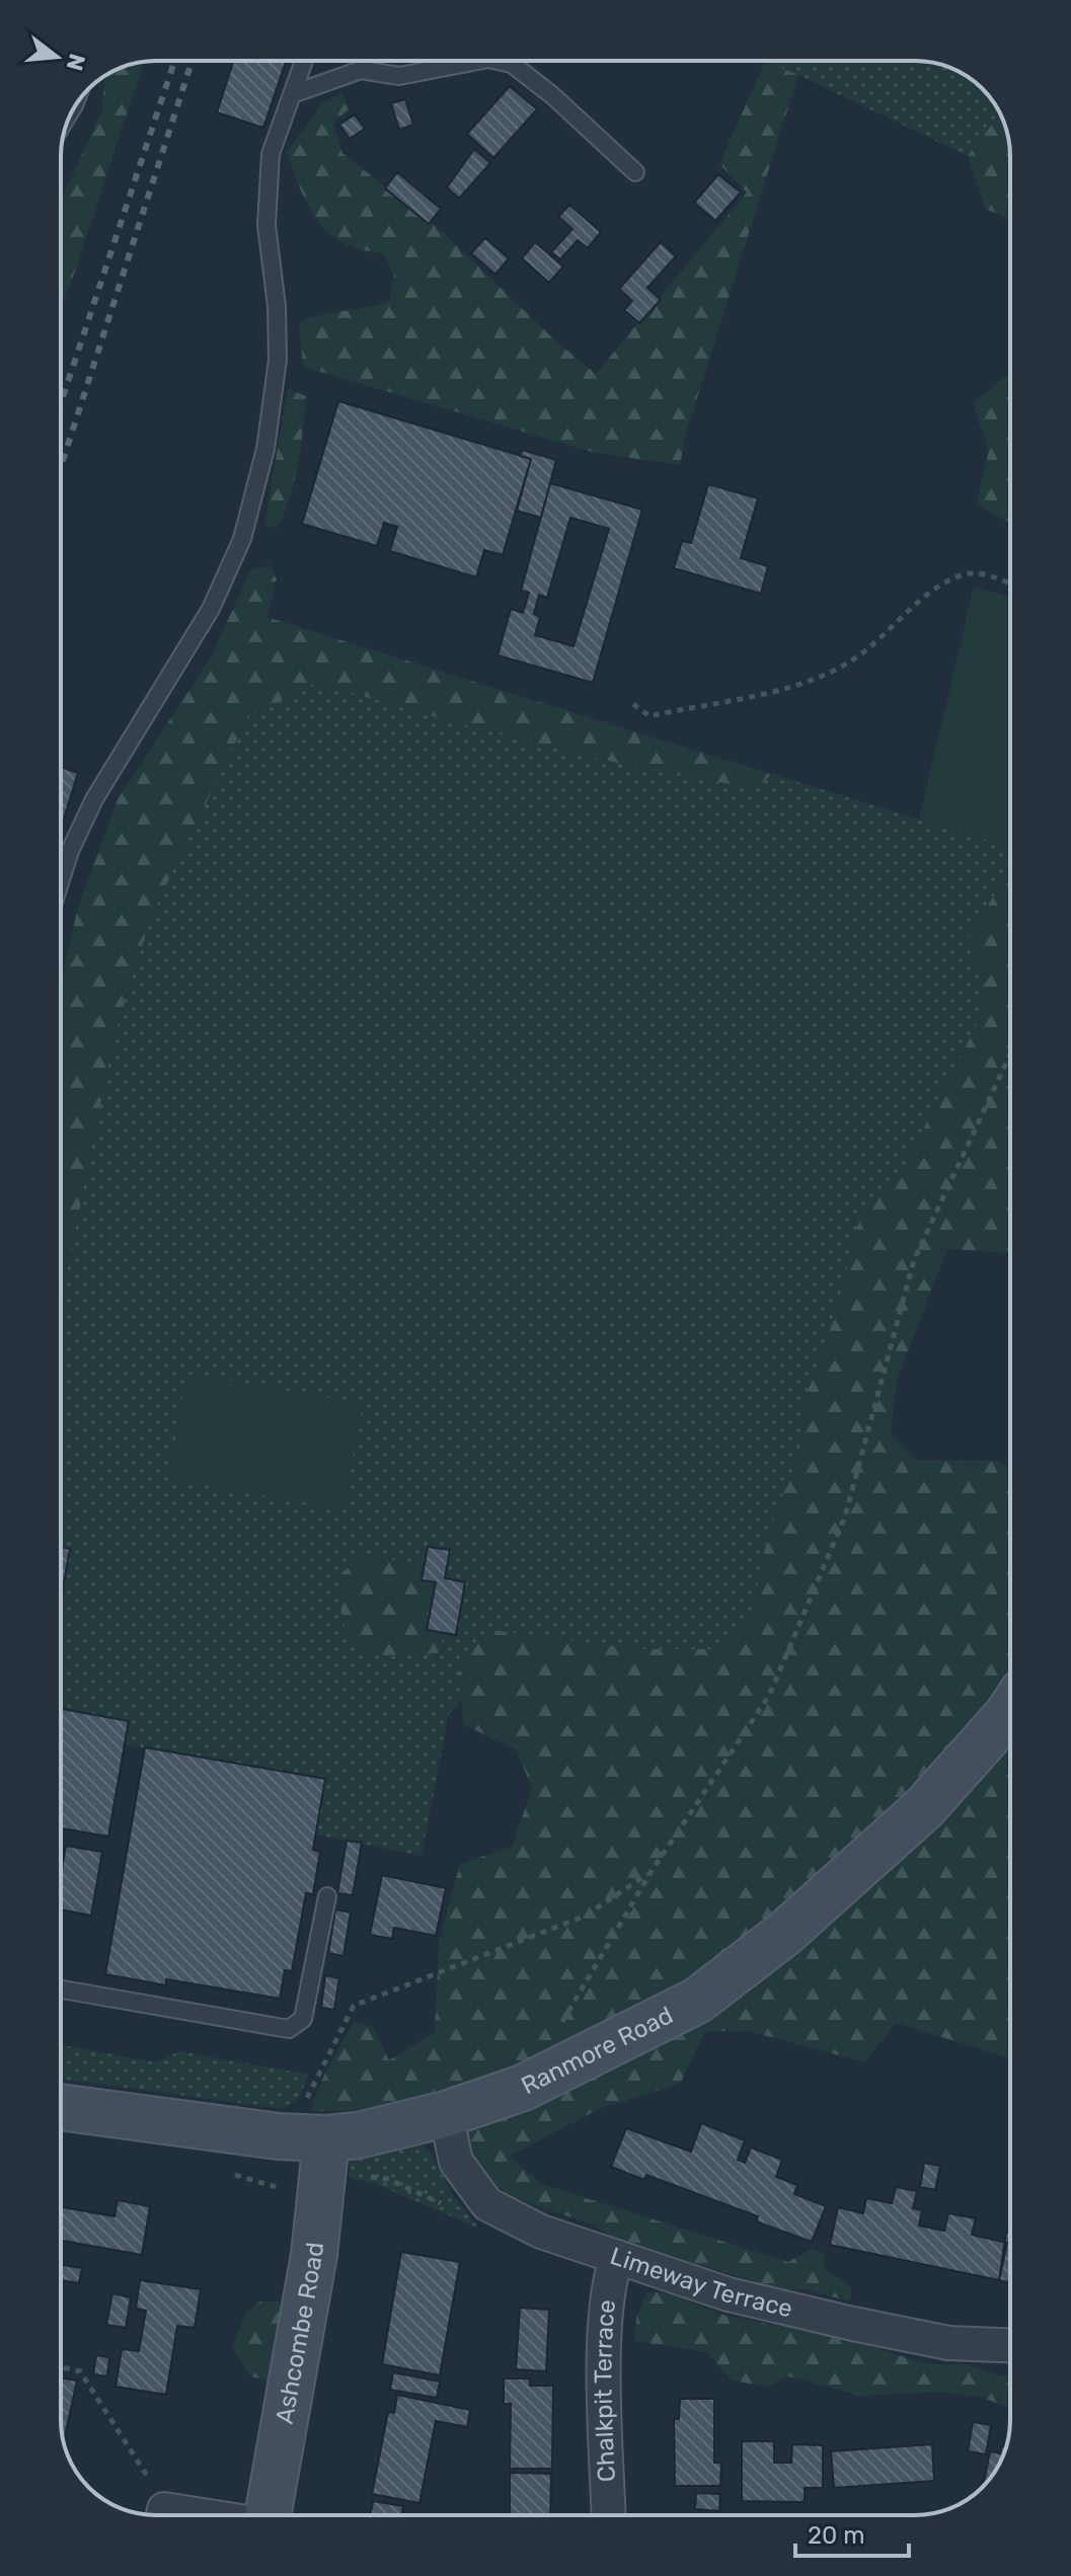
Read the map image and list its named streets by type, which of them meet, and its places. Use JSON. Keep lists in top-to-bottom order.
{
  "streets": {
    "street": [
      "Ranmore Road",
      "Limeway Terrace",
      "Ashcombe Road",
      "Chalkpit Terrace"
    ]
  },
  "crossings": [
    ["Ranmore Road", "Limeway Terrace"],
    ["Ranmore Road", "Ashcombe Road"],
    ["Limeway Terrace", "Chalkpit Terrace"]
  ],
  "scale_bar": "20 m",
  "north": "right"
}
